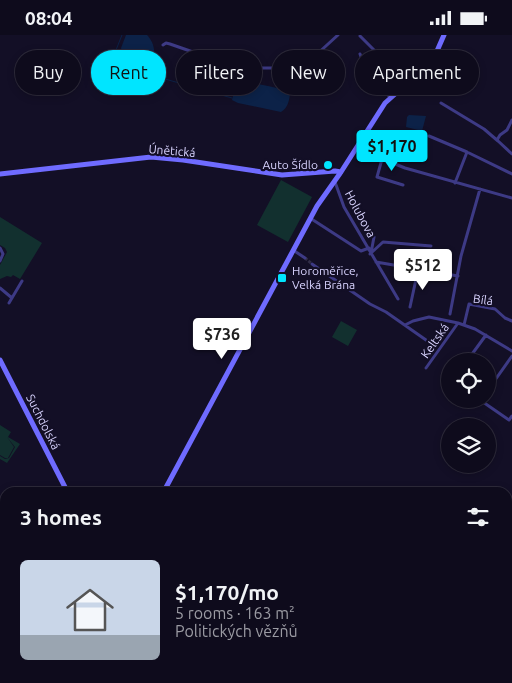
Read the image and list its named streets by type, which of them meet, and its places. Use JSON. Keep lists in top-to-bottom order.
{
  "streets": {
    "main road": ["Únětická", "Suchdolská"],
    "street": ["Holubova", "Bílá", "Keltská"]
  },
  "places": {
    "other": ["Auto Šídlo"],
    "transit": ["Horoměřice, Velká Brána"]
  },
  "page": {
    "status": "08:04",
    "chip": [
      "Buy",
      "Rent",
      "Filters",
      "New",
      "Apartment"
    ],
    "price": ["$1,170", "$512", "$736"],
    "heading": "3 homes",
    "list": [
      {
        "name": "$1,170/mo",
        "note": "5 rooms · 163 m² · Politických vězňů"
      }
    ]
  }
}
